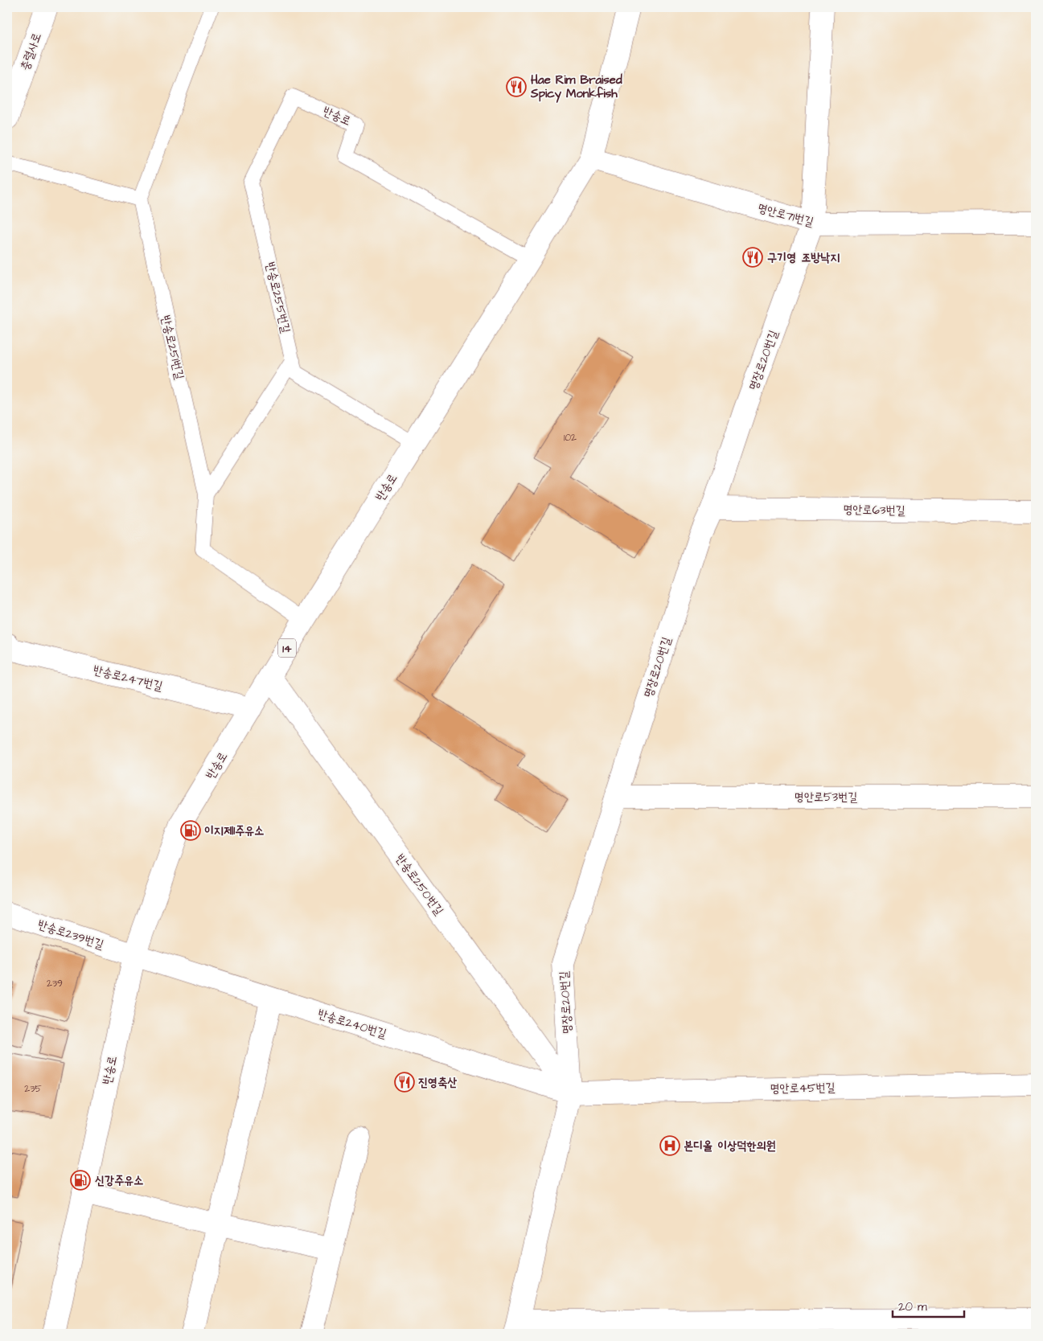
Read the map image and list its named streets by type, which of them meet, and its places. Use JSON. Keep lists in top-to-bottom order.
{
  "streets": {
    "street": [
      "충렬사로",
      "반송로",
      "명안로71번길",
      "명장로20번길",
      "명안로63번길",
      "14",
      "반송로247번길",
      "명안로53번길",
      "반송로250번길",
      "반송로239번길",
      "반송로240번길",
      "명안로45번길"
    ],
    "lane": ["반송로255번길", "반송로251번길"]
  },
  "crossings": [
    ["반송로", "명안로71번길"],
    ["반송로", "반송로255번길"],
    ["반송로", "반송로251번길"],
    ["반송로", "반송로247번길"],
    ["반송로", "반송로250번길"],
    ["반송로", "반송로239번길"],
    ["반송로", "반송로240번길"],
    ["명안로71번길", "명장로20번길"],
    ["반송로255번길", "반송로251번길"],
    ["명장로20번길", "명안로63번길"],
    ["명장로20번길", "명안로53번길"],
    ["명장로20번길", "반송로250번길"],
    ["명장로20번길", "반송로240번길"],
    ["명장로20번길", "명안로45번길"],
    ["반송로250번길", "반송로240번길"],
    ["반송로250번길", "명안로45번길"],
    ["반송로239번길", "반송로240번길"],
    ["반송로240번길", "명안로45번길"]
  ],
  "places": {
    "restaurant": ["Hae Rim Braised Spicy Monkfish", "구기영 조방낙지", "진영축산"],
    "fuel station": ["이지제1주유소", "신강주유소"],
    "hospital": ["본디올 이상덕한의원"]
  },
  "house_numbers": ["102", "239", "235"],
  "scale_bar": "20 m"
}
